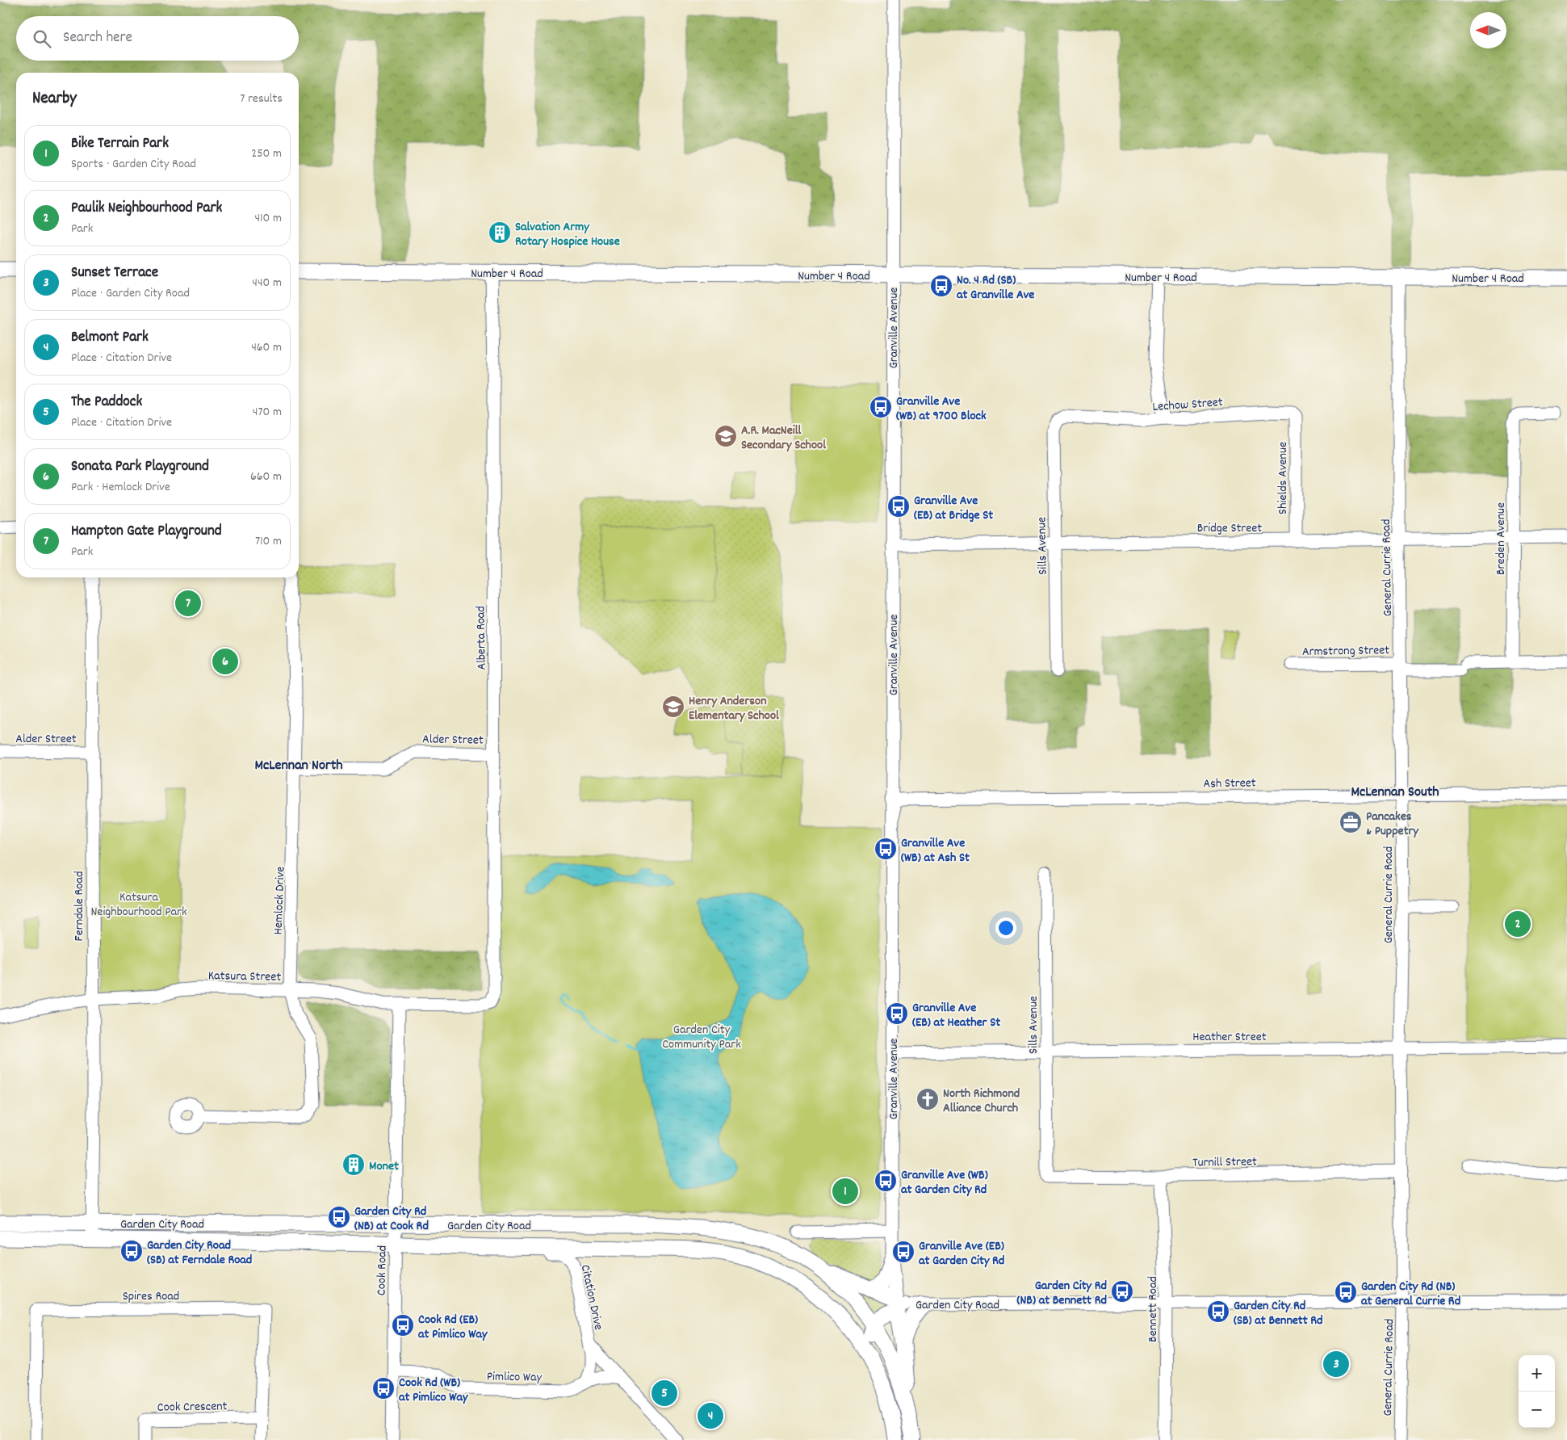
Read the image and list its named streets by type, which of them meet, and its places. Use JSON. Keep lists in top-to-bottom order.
{
  "streets": {
    "main road": ["Number 4 Road", "Garden City Road"],
    "street": [
      "Granville Avenue",
      "Lechow Street",
      "Shields Avenue",
      "Bridge Street",
      "Breden Avenue",
      "Sills Avenue",
      "General Currie Road",
      "Alberta Road",
      "Armstrong Street",
      "Alder Street",
      "Ash Street",
      "Hemlock Drive",
      "Ferndale Road",
      "Katsura Street",
      "Heather Street",
      "Turnill Street",
      "Cook Road",
      "Spires Road",
      "Citation Drive",
      "Bennett Road",
      "Pimlico Way",
      "Cook Crescent"
    ]
  },
  "crossings": [
    ["Number 4 Road", "Granville Avenue"],
    ["Number 4 Road", "General Currie Road"],
    ["Number 4 Road", "Alberta Road"],
    ["Granville Avenue", "Bridge Street"],
    ["Granville Avenue", "Ash Street"],
    ["Granville Avenue", "Heather Street"],
    ["Granville Avenue", "Garden City Road"],
    ["Lechow Street", "Shields Avenue"],
    ["Lechow Street", "Sills Avenue"],
    ["Shields Avenue", "Bridge Street"],
    ["Bridge Street", "Breden Avenue"],
    ["Bridge Street", "Sills Avenue"],
    ["Bridge Street", "General Currie Road"],
    ["Breden Avenue", "Armstrong Street"],
    ["Sills Avenue", "Heather Street"],
    ["Sills Avenue", "Turnill Street"],
    ["General Currie Road", "Armstrong Street"],
    ["General Currie Road", "Ash Street"],
    ["General Currie Road", "Heather Street"],
    ["General Currie Road", "Turnill Street"],
    ["General Currie Road", "Garden City Road"],
    ["Alberta Road", "Alder Street"],
    ["Alberta Road", "Katsura Street"],
    ["Alder Street", "Hemlock Drive"],
    ["Alder Street", "Ferndale Road"],
    ["Hemlock Drive", "Katsura Street"],
    ["Ferndale Road", "Katsura Street"],
    ["Ferndale Road", "Garden City Road"],
    ["Katsura Street", "Cook Road"],
    ["Turnill Street", "Bennett Road"],
    ["Garden City Road", "Cook Road"],
    ["Garden City Road", "Citation Drive"],
    ["Garden City Road", "Bennett Road"],
    ["Cook Road", "Pimlico Way"],
    ["Spires Road", "Cook Crescent"],
    ["Citation Drive", "Pimlico Way"]
  ],
  "districts": ["McLennan North", "McLennan South"],
  "parks": ["Katsura Neighbourhood Park", "Garden City Community Park"],
  "places": {
    "building": ["Salvation Army Rotary Hospice House", "Monet"],
    "bus stop": [
      "No. 4 Rd (SB) at Granville Ave",
      "Granville Ave (WB) at 9700 Block",
      "Granville Ave (EB) at Bridge St",
      "Granville Ave (WB) at Ash St",
      "Granville Ave (EB) at Heather St",
      "Granville Ave (WB) at Garden City Rd",
      "Garden City Rd (NB) at Cook Rd",
      "Garden City Road (SB) at Ferndale Road",
      "Granville Ave (EB) at Garden City Rd",
      "Garden City Rd (NB) at Bennett Rd",
      "Garden City Rd (NB) at General Currie Rd",
      "Garden City Rd (SB) at Bennett Rd",
      "Cook Rd (EB) at Pimlico Way",
      "Cook Rd (WB) at Pimlico Way"
    ],
    "school or university": ["A.R. MacNeill Secondary School", "Henry Anderson Elementary School"],
    "office": ["Pancakes & Puppetry"],
    "church": ["North Richmond Alliance Church"]
  },
  "north": "left",
  "page": {
    "search": "Search here",
    "heading": ["Nearby", "7 results"],
    "list": [
      {
        "mark": "1",
        "name": "Bike Terrain Park",
        "note": "Sports · Garden City Road",
        "value": "250 m"
      },
      {
        "mark": "2",
        "name": "Paulik Neighbourhood Park",
        "note": "Park",
        "value": "410 m"
      },
      {
        "mark": "3",
        "name": "Sunset Terrace",
        "note": "Place · Garden City Road",
        "value": "440 m"
      },
      {
        "mark": "4",
        "name": "Belmont Park",
        "note": "Place · Citation Drive",
        "value": "460 m"
      },
      {
        "mark": "5",
        "name": "The Paddock",
        "note": "Place · Citation Drive",
        "value": "470 m"
      },
      {
        "mark": "6",
        "name": "Sonata Park Playground",
        "note": "Park · Hemlock Drive",
        "value": "660 m"
      },
      {
        "mark": "7",
        "name": "Hampton Gate Playground",
        "note": "Park",
        "value": "710 m"
      }
    ],
    "pins": [
      "7",
      "6",
      "2",
      "1",
      "3",
      "5",
      "4"
    ],
    "map_buttons": ["+", "−"]
  }
}
